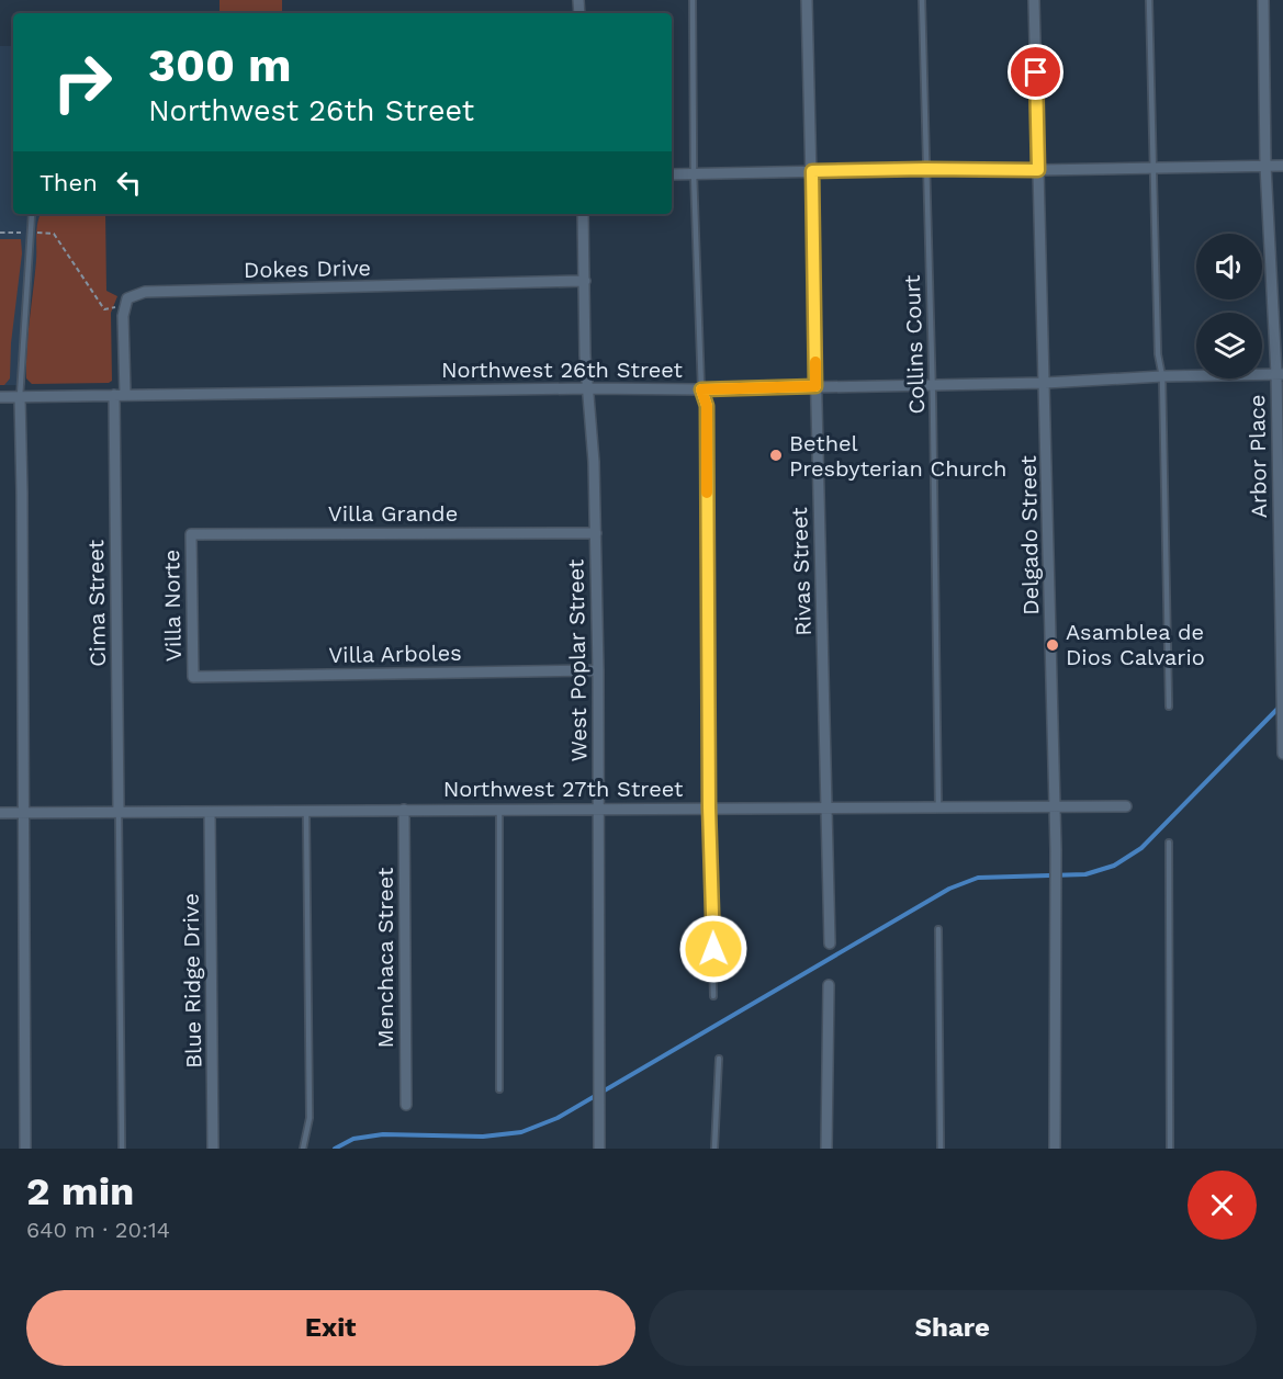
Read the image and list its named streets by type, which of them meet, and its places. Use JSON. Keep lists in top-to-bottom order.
{
  "streets": {
    "street": [
      "Dokes Drive",
      "Northwest 26th Street",
      "Arbor Place",
      "Villa Grande",
      "Delgado Street",
      "Rivas Street",
      "Cima Street",
      "Villa Norte",
      "Villa Arboles",
      "West Poplar Street",
      "Northwest 27th Street",
      "Menchaca Street",
      "Blue Ridge Drive"
    ],
    "lane": ["Collins Court"]
  },
  "crossings": [
    ["Dokes Drive", "West Poplar Street"],
    ["Collins Court", "Northwest 26th Street"],
    ["Collins Court", "Northwest 27th Street"],
    ["Northwest 26th Street", "Arbor Place"],
    ["Northwest 26th Street", "Delgado Street"],
    ["Northwest 26th Street", "Rivas Street"],
    ["Northwest 26th Street", "Cima Street"],
    ["Northwest 26th Street", "West Poplar Street"],
    ["Villa Grande", "Villa Norte"],
    ["Villa Grande", "West Poplar Street"],
    ["Delgado Street", "Northwest 27th Street"],
    ["Rivas Street", "Northwest 27th Street"],
    ["Cima Street", "Northwest 27th Street"],
    ["Villa Norte", "Villa Arboles"],
    ["Villa Arboles", "West Poplar Street"],
    ["West Poplar Street", "Northwest 27th Street"],
    ["Northwest 27th Street", "Menchaca Street"],
    ["Northwest 27th Street", "Blue Ridge Drive"]
  ],
  "places": ["Bethel Presbyterian Church", "Asamblea de Dios Calvario"],
  "page": {
    "turn": ["300 m", "Northwest 26th Street"],
    "then": "Then",
    "heading": ["2 min", "640 m · 20:14"],
    "buttons": ["Exit", "Share"]
  }
}
